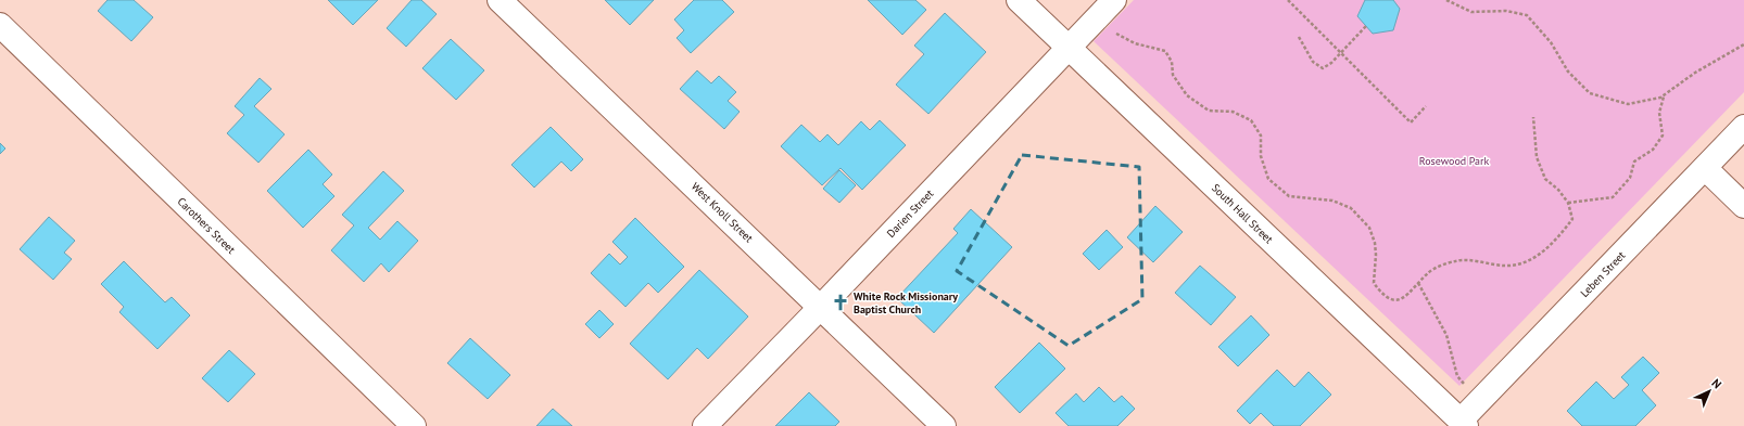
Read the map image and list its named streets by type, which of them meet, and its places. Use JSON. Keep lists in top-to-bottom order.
{
  "streets": {
    "street": [
      "West Knoll Street",
      "Darien Street",
      "South Hall Street",
      "Carothers Street",
      "Leben Street"
    ]
  },
  "crossings": [
    ["West Knoll Street", "Darien Street"],
    ["Darien Street", "South Hall Street"],
    ["South Hall Street", "Leben Street"]
  ],
  "parks": ["Rosewood Park"],
  "places": {
    "church": ["White Rock Missionary Baptist Church"]
  },
  "north": "top right"
}
